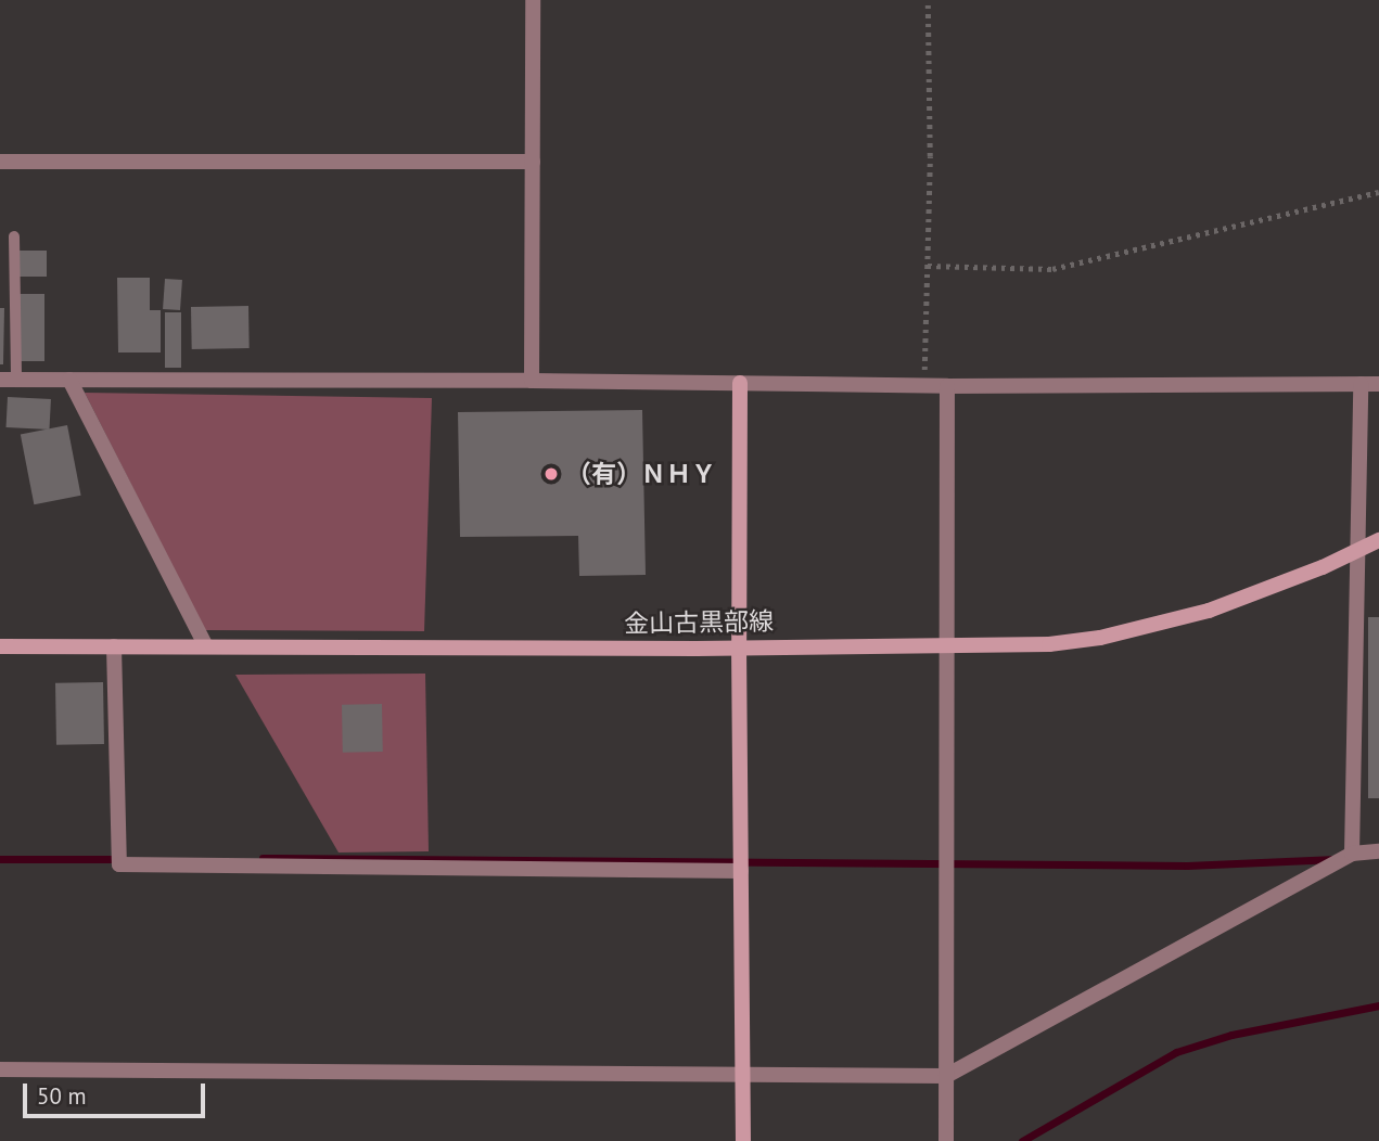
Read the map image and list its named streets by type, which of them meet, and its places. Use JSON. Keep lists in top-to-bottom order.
{
  "streets": {
    "main road": ["金山古黒部線"]
  },
  "places": ["（有）ＮＨＹ"],
  "scale_bar": "50 m"
}
